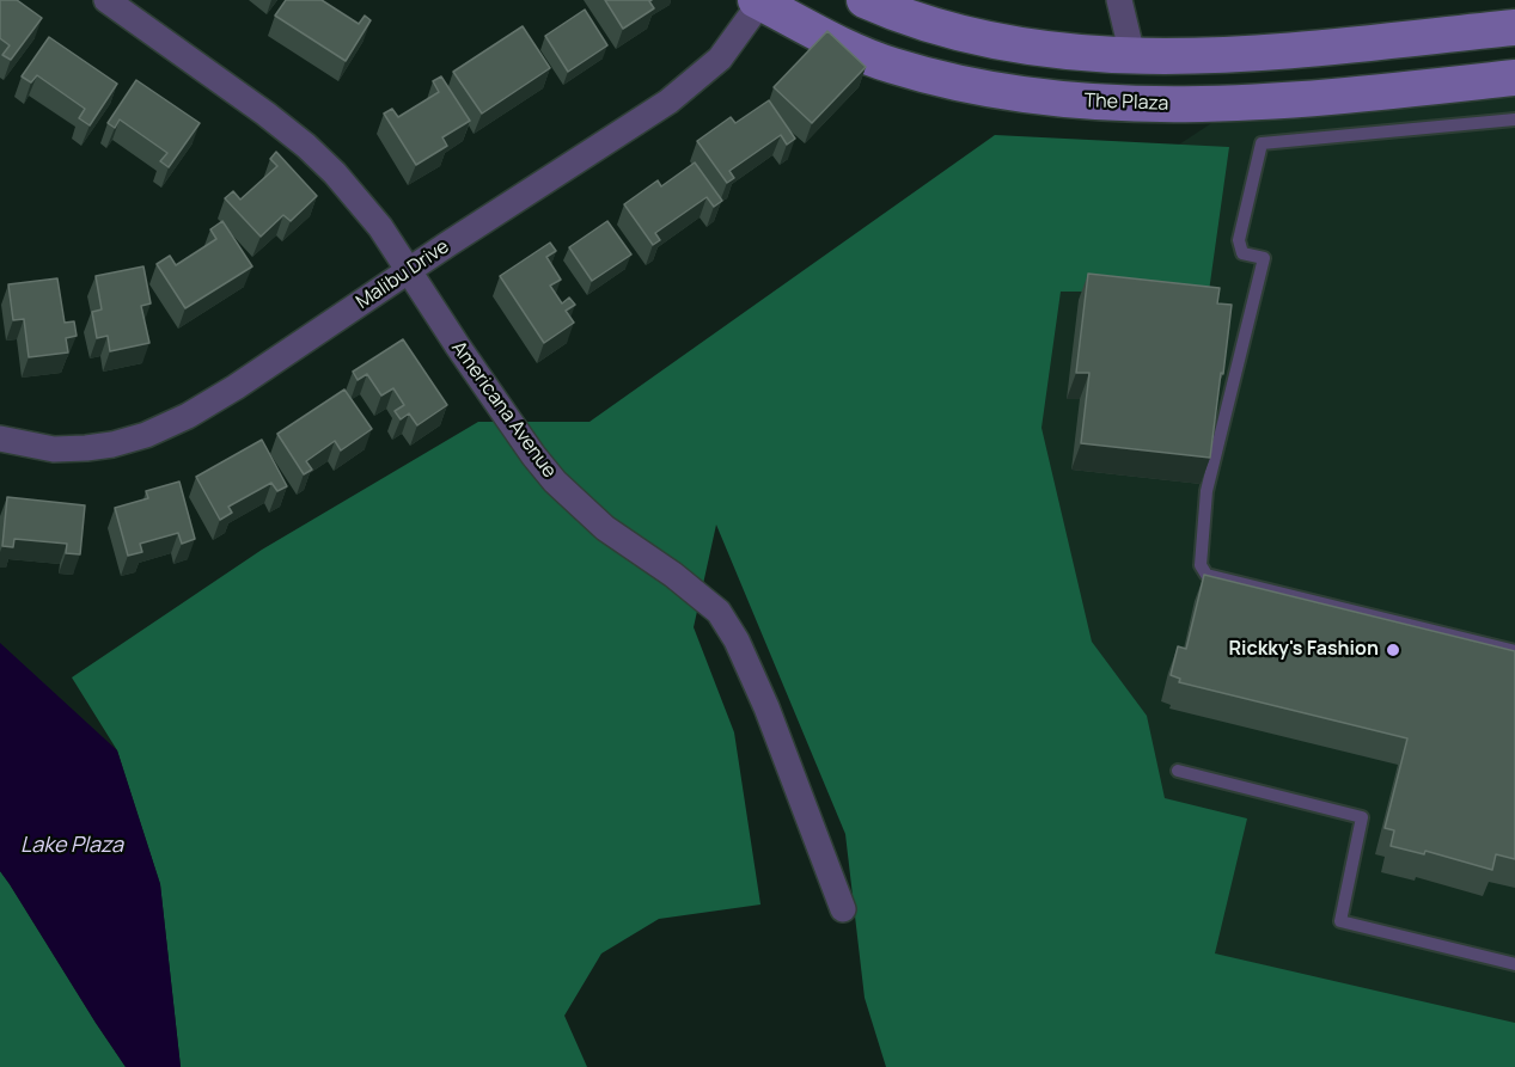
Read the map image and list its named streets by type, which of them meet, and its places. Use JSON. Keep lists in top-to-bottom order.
{
  "streets": {
    "main road": ["The Plaza"],
    "street": ["Malibu Drive", "Americana Avenue"]
  },
  "crossings": [
    ["The Plaza", "Malibu Drive"],
    ["Malibu Drive", "Americana Avenue"]
  ],
  "water": ["Lake Plaza"],
  "places": ["Rickky's Fashion"]
}
